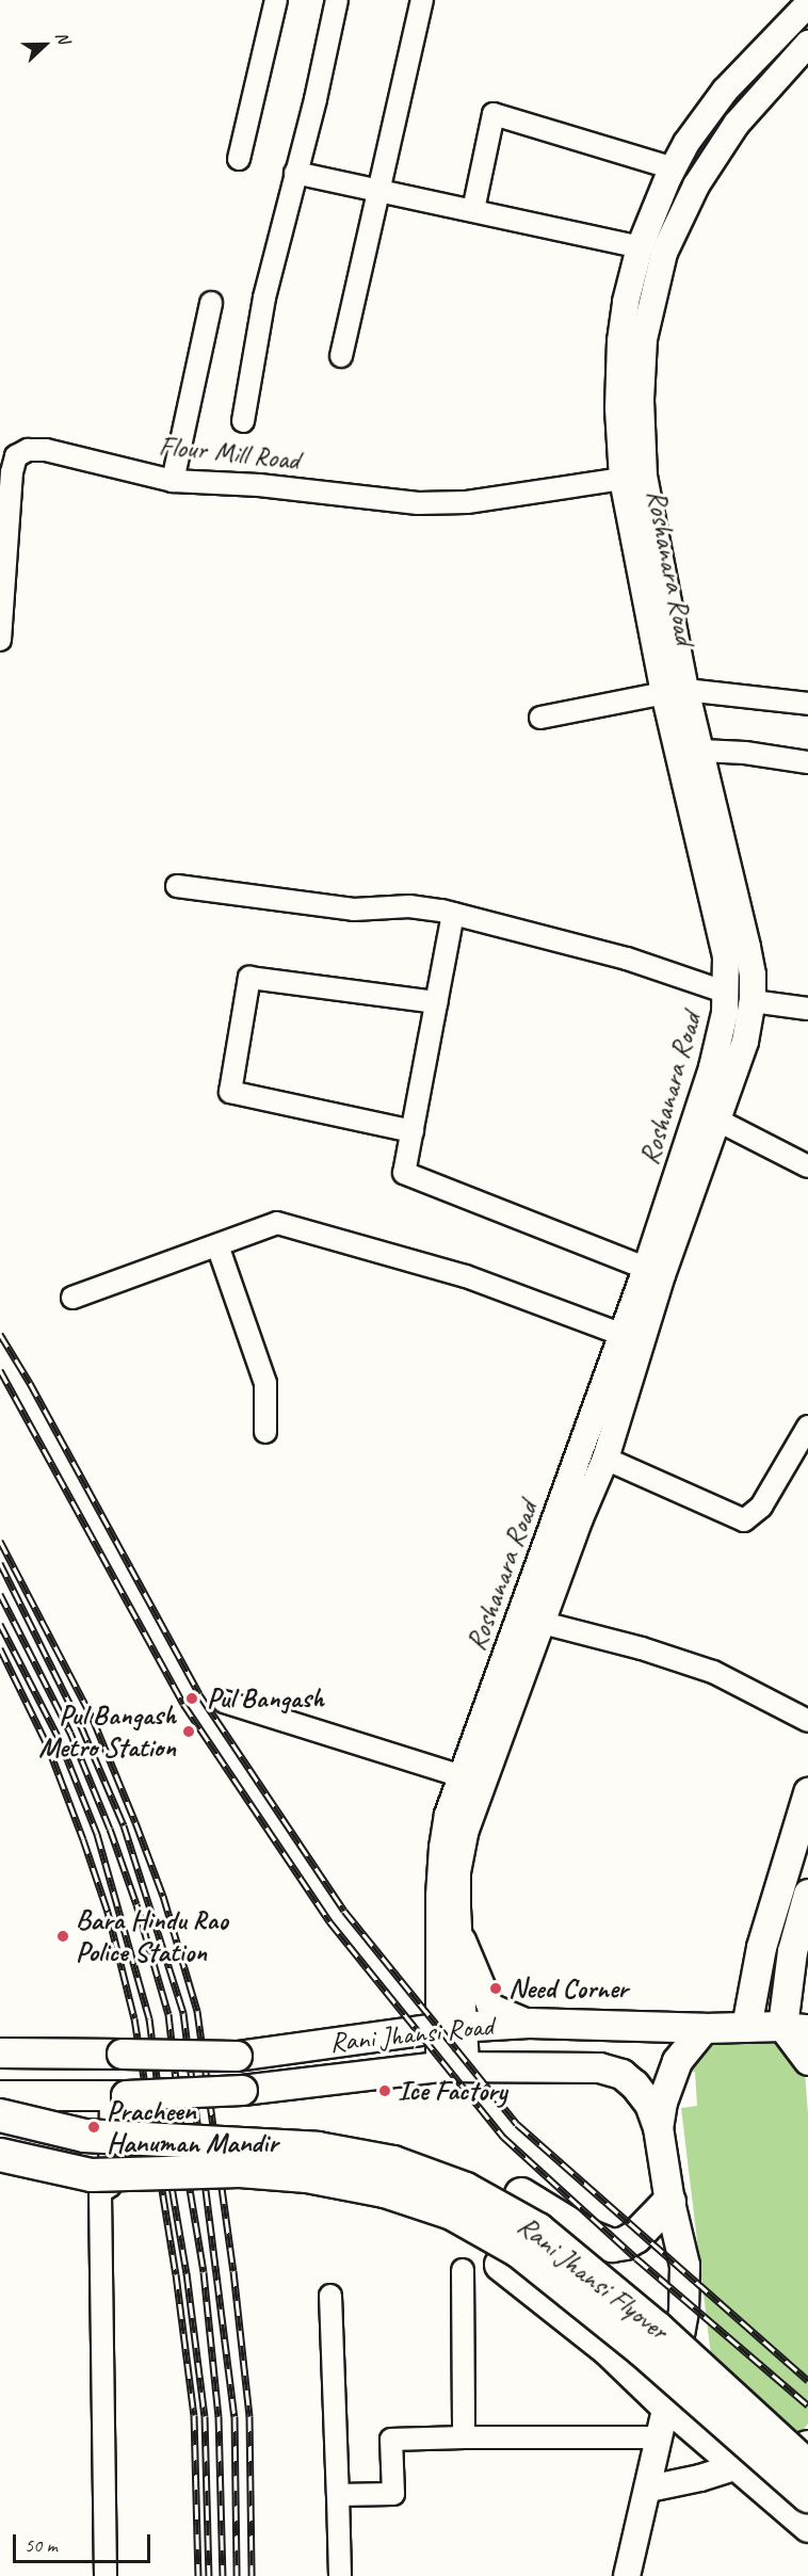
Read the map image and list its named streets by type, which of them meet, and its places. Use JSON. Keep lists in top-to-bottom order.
{
  "streets": {
    "main road": ["Rani Jhansi Road", "Rani Jhansi Flyover"],
    "street": ["Flour Mill Road", "Roshanara Road"]
  },
  "crossings": [
    ["Flour Mill Road", "Roshanara Road"],
    ["Roshanara Road", "Rani Jhansi Road"]
  ],
  "places": [
    "Pul Bangash",
    "Pul Bangash Metro Station",
    "Bara Hindu Rao Police Station",
    "Need Corner",
    "Ice Factory",
    "Pracheen Hanuman Mandir"
  ],
  "scale_bar": "50 m",
  "north": "right"
}
